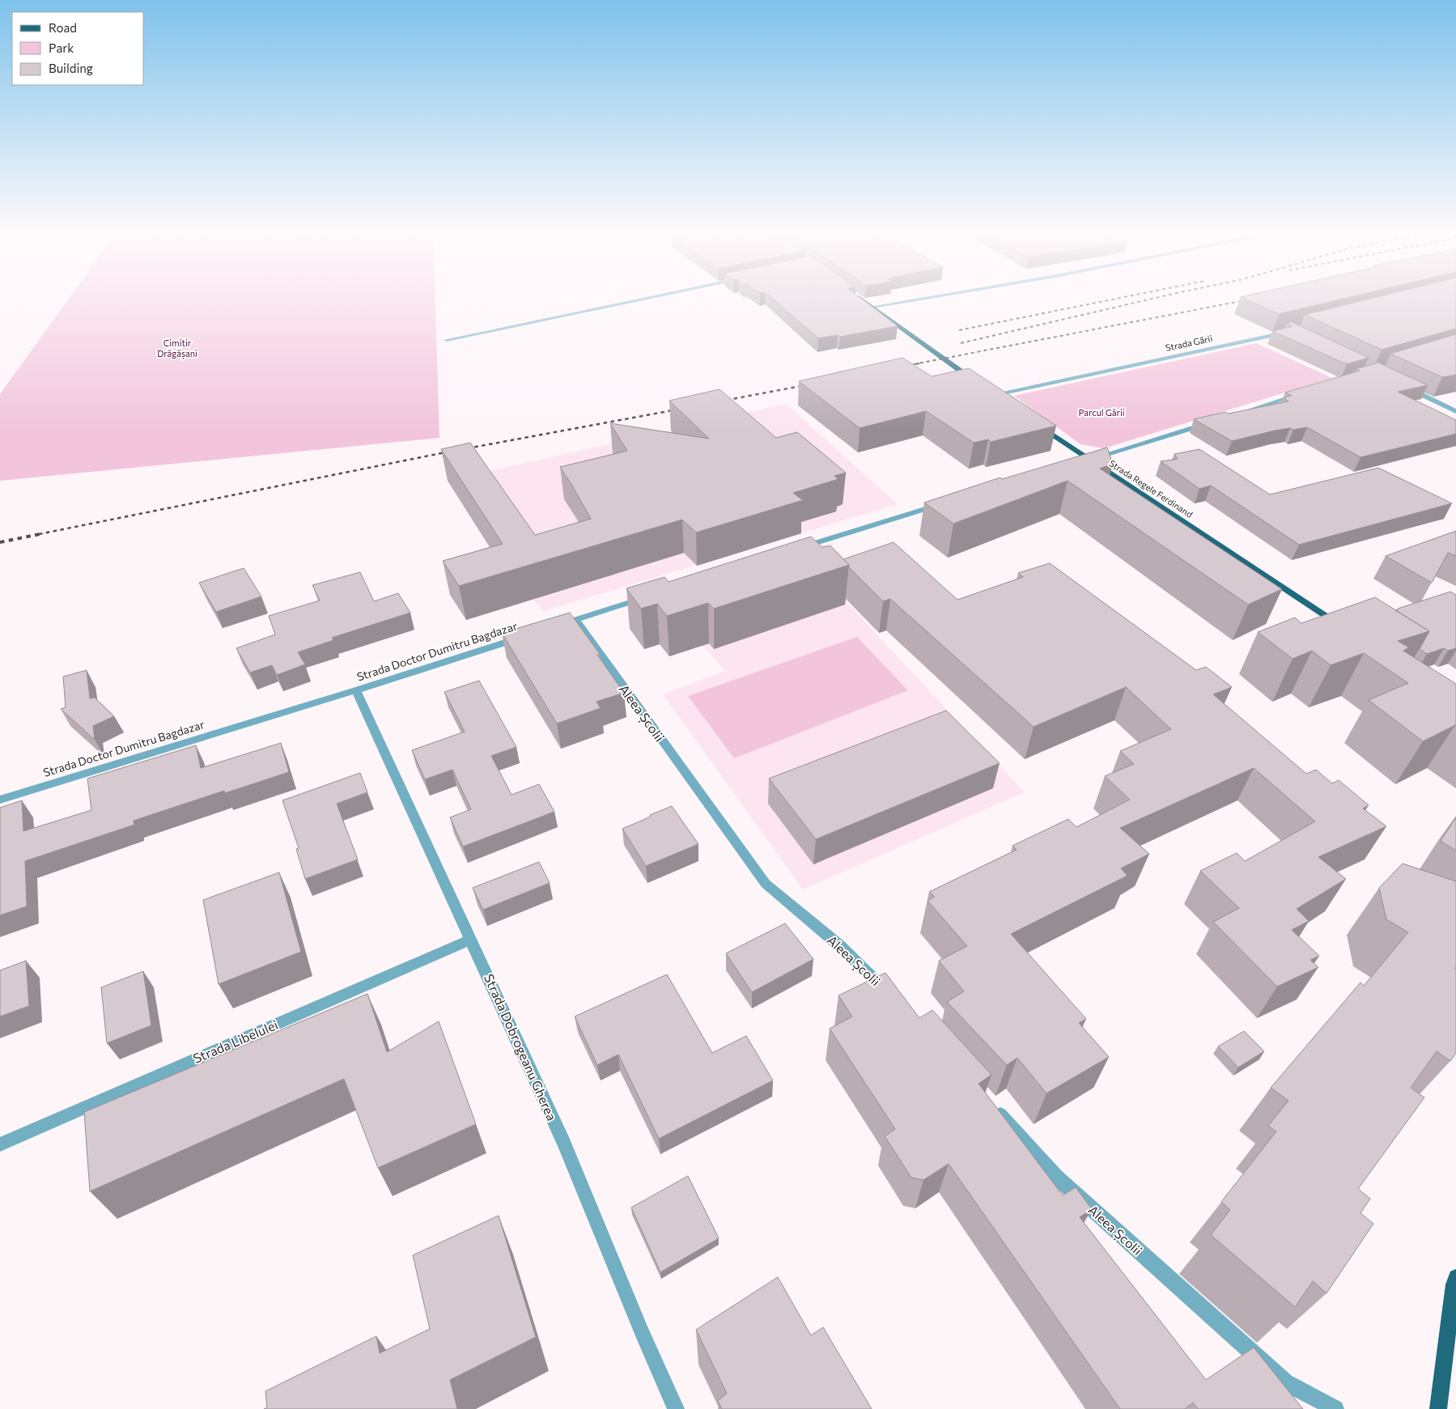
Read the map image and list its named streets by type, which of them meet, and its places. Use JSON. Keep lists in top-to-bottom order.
{
  "streets": {
    "main road": ["Strada Regele Ferdinand"],
    "street": [
      "Strada Gării",
      "Strada Doctor Dumitru Bagdazar",
      "Aleea Școlii",
      "Strada Libelulei",
      "Strada Dobrogeanu Gherea"
    ]
  },
  "crossings": [
    ["Strada Doctor Dumitru Bagdazar", "Strada Dobrogeanu Gherea"],
    ["Strada Libelulei", "Strada Dobrogeanu Gherea"]
  ],
  "parks": ["Cimitir Drăgășani", "Parcul Gării"],
  "legend": ["Road", "Park", "Building"]
}
